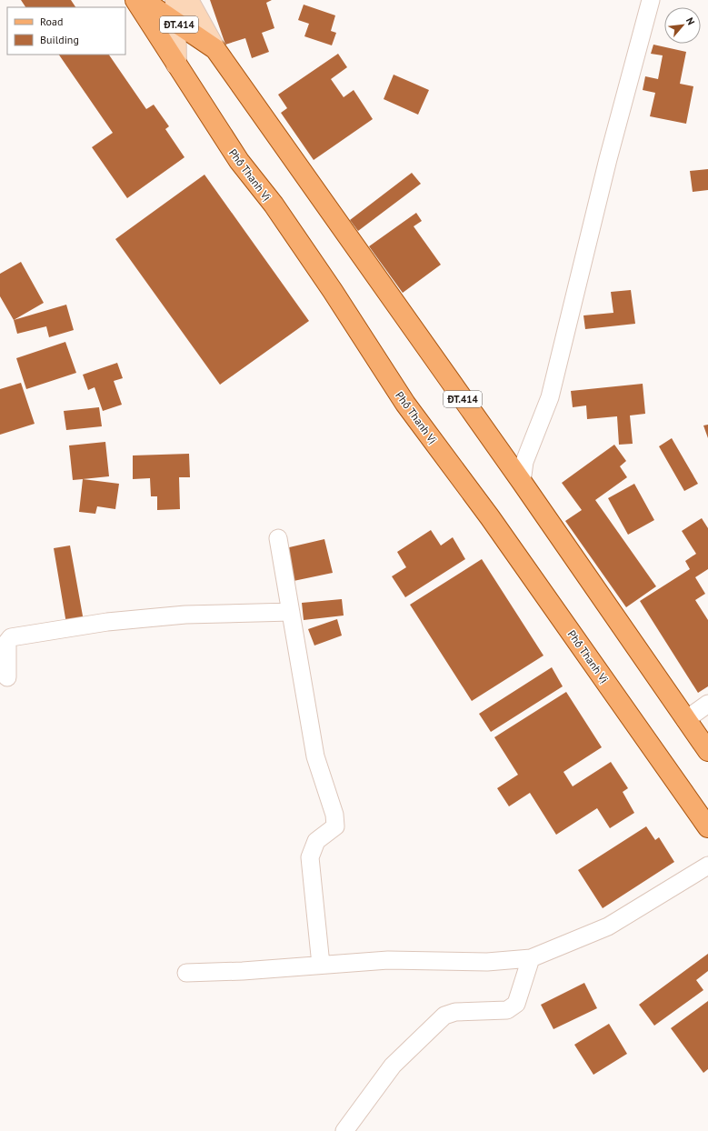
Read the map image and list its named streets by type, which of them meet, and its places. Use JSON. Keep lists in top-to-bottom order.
{
  "streets": {
    "main road": ["ĐT.414", "Phố Thanh Vị"]
  },
  "legend": ["Road", "Building"],
  "north": "top right"
}
